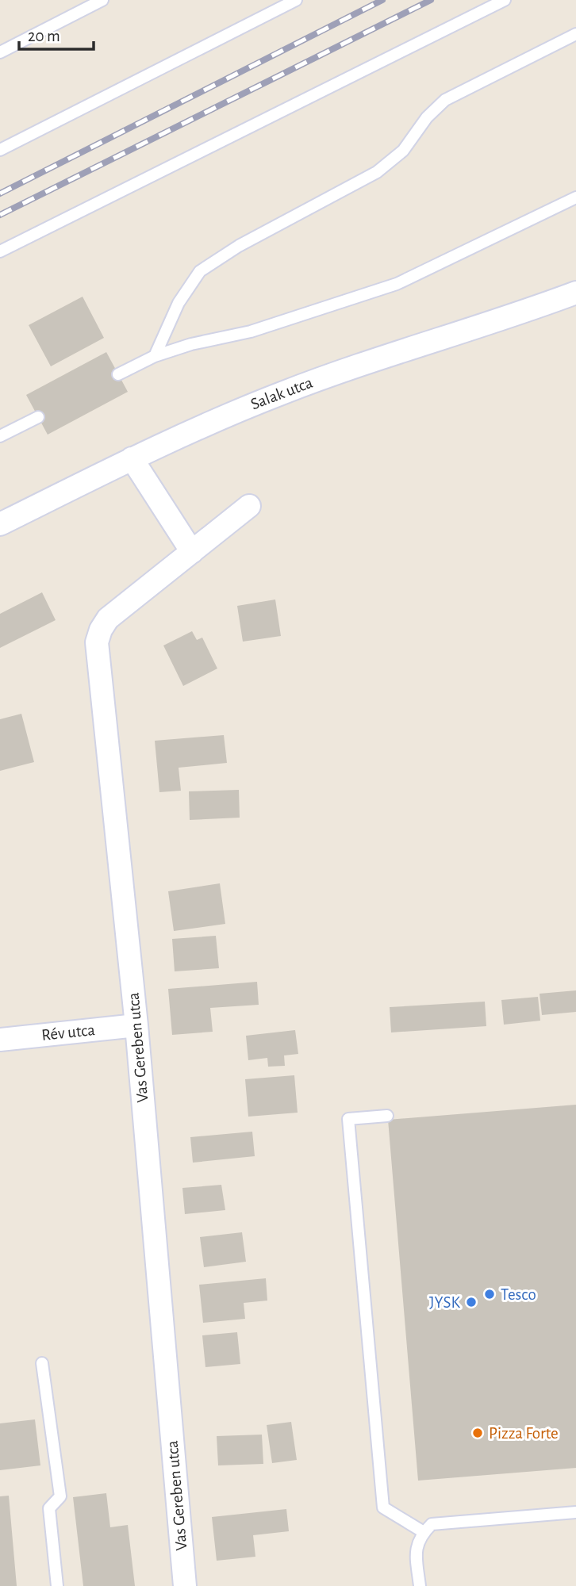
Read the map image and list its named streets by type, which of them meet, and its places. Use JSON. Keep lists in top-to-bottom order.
{
  "streets": {
    "street": ["Salak utca", "Rév utca", "Vas Gereben utca"]
  },
  "crossings": [
    ["Rév utca", "Vas Gereben utca"]
  ],
  "places": ["Tesco", "JYSK", "Pizza Forte"],
  "scale_bar": "20 m"
}
